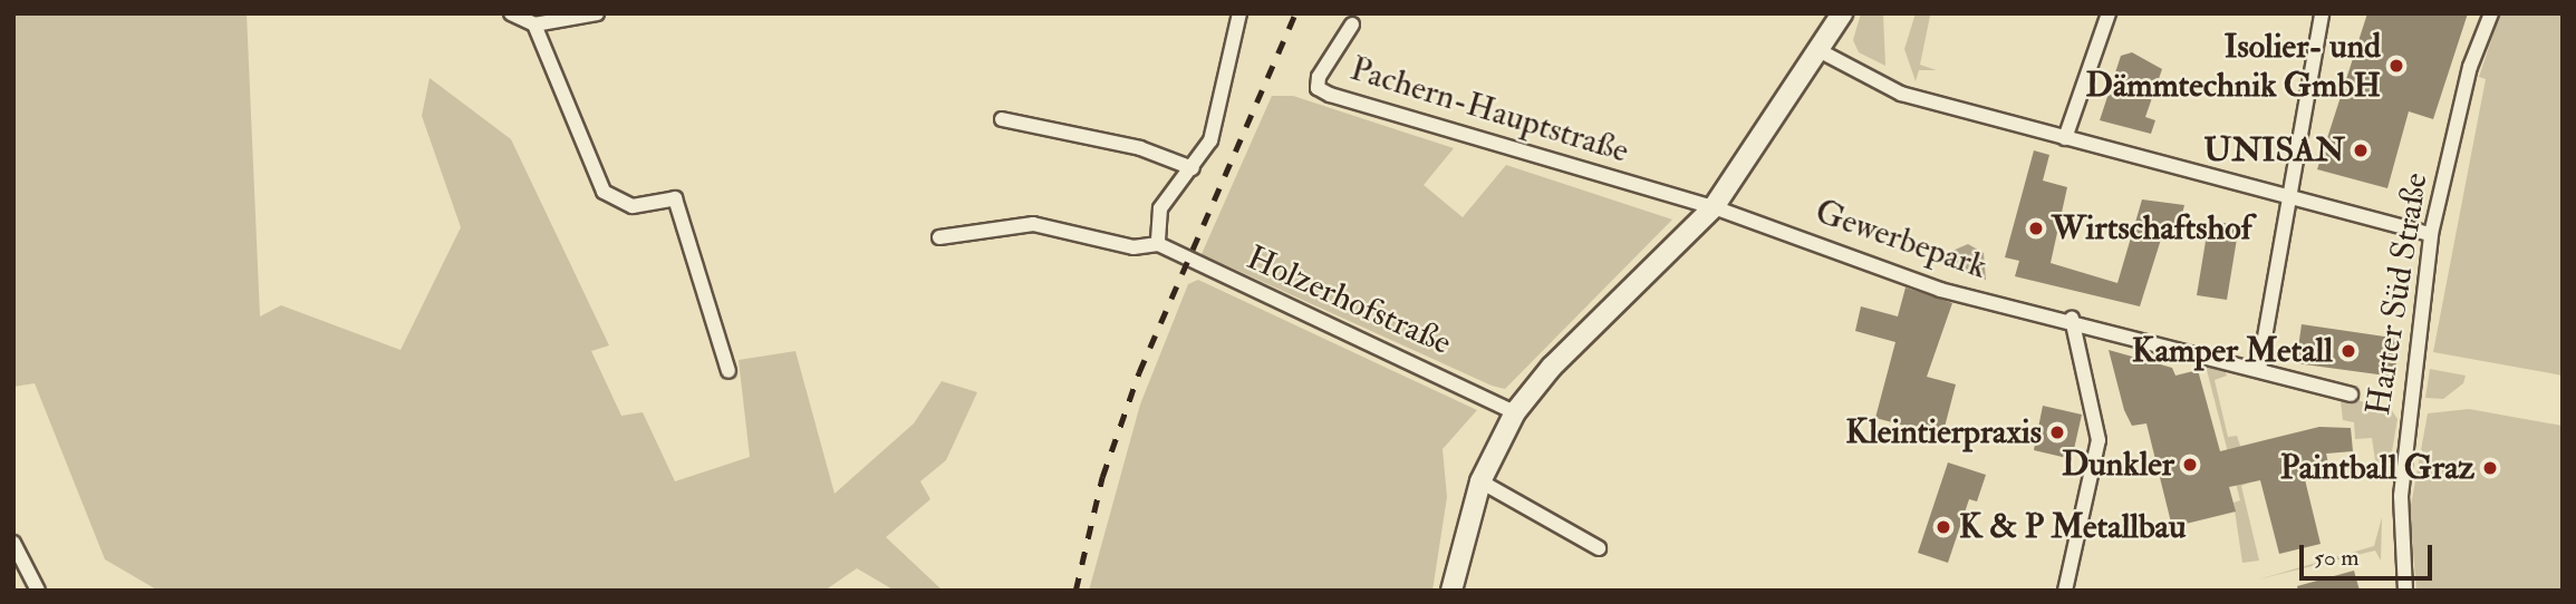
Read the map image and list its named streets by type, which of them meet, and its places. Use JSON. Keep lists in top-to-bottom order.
{
  "streets": {
    "street": [
      "Pachern-Hauptstraße",
      "Gewerbepark",
      "Harter Süd Straße",
      "Holzerhofstraße"
    ]
  },
  "crossings": [
    ["Pachern-Hauptstraße", "Gewerbepark"]
  ],
  "places": [
    "Isolier- und Dämmtechnik GmbH",
    "UNISAN",
    "Wirtschaftshof",
    "Kamper Metall",
    "Kleintierpraxis",
    "Dunkler",
    "Paintball Graz",
    "K & P Metallbau"
  ],
  "scale_bar": "50 m"
}
